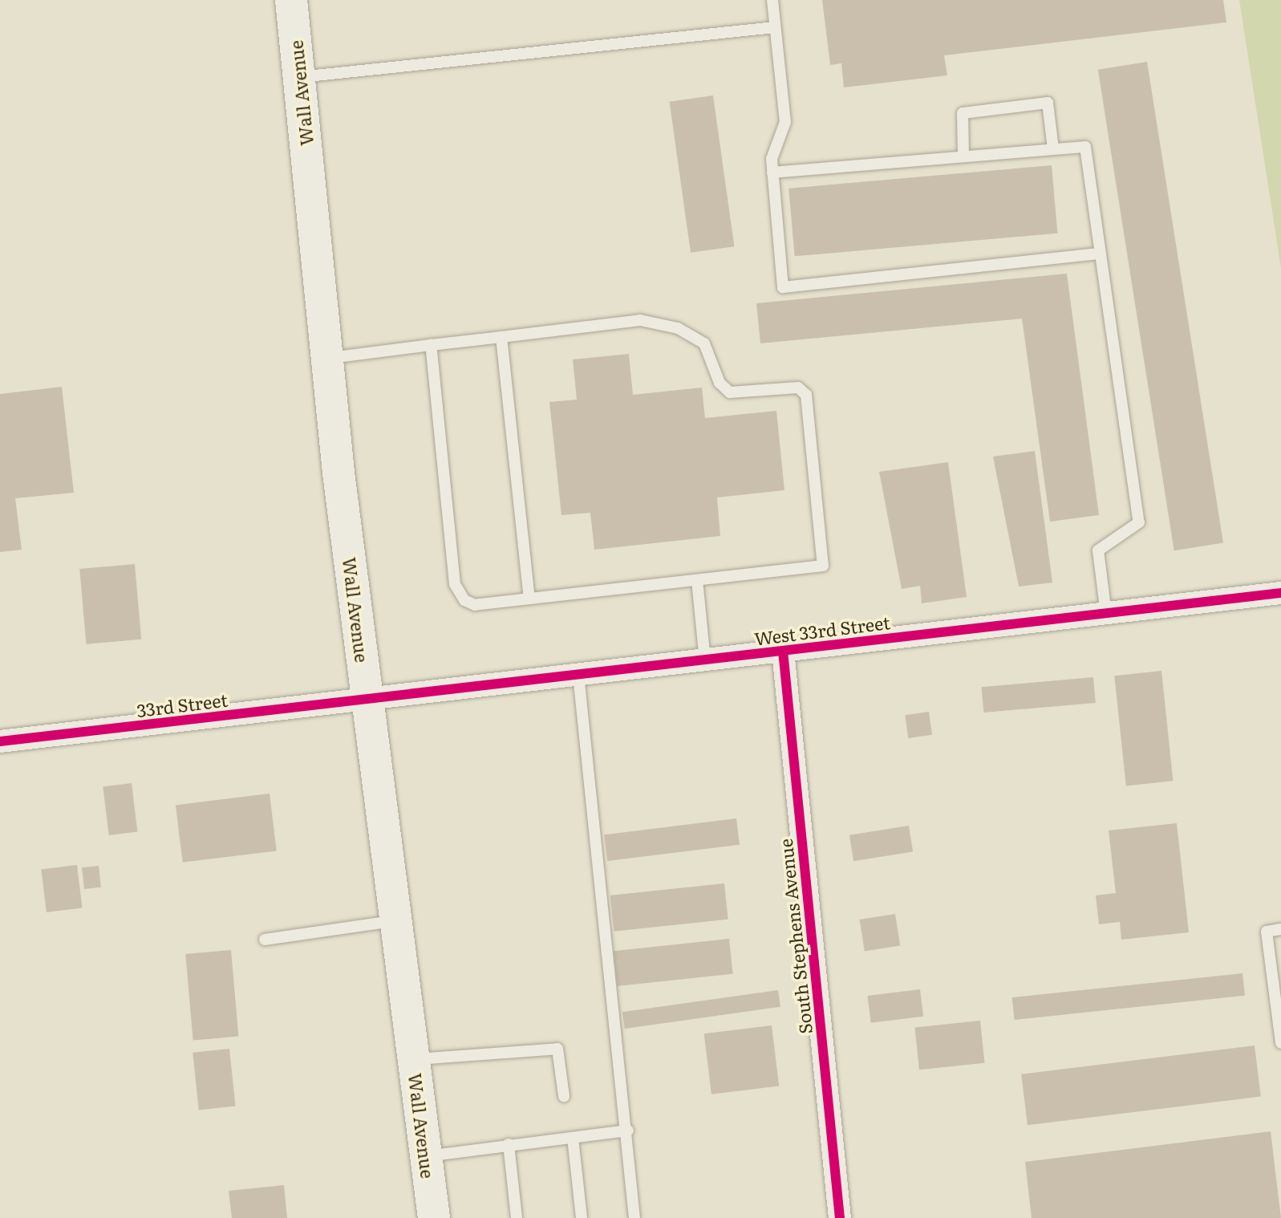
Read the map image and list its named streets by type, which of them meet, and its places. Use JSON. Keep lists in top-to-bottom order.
{
  "streets": {
    "main road": ["Wall Avenue"],
    "street": ["West 33rd Street", "33rd Street", "South Stephens Avenue"]
  },
  "crossings": [
    ["Wall Avenue", "West 33rd Street"],
    ["Wall Avenue", "33rd Street"],
    ["West 33rd Street", "33rd Street"],
    ["West 33rd Street", "South Stephens Avenue"]
  ]
}
